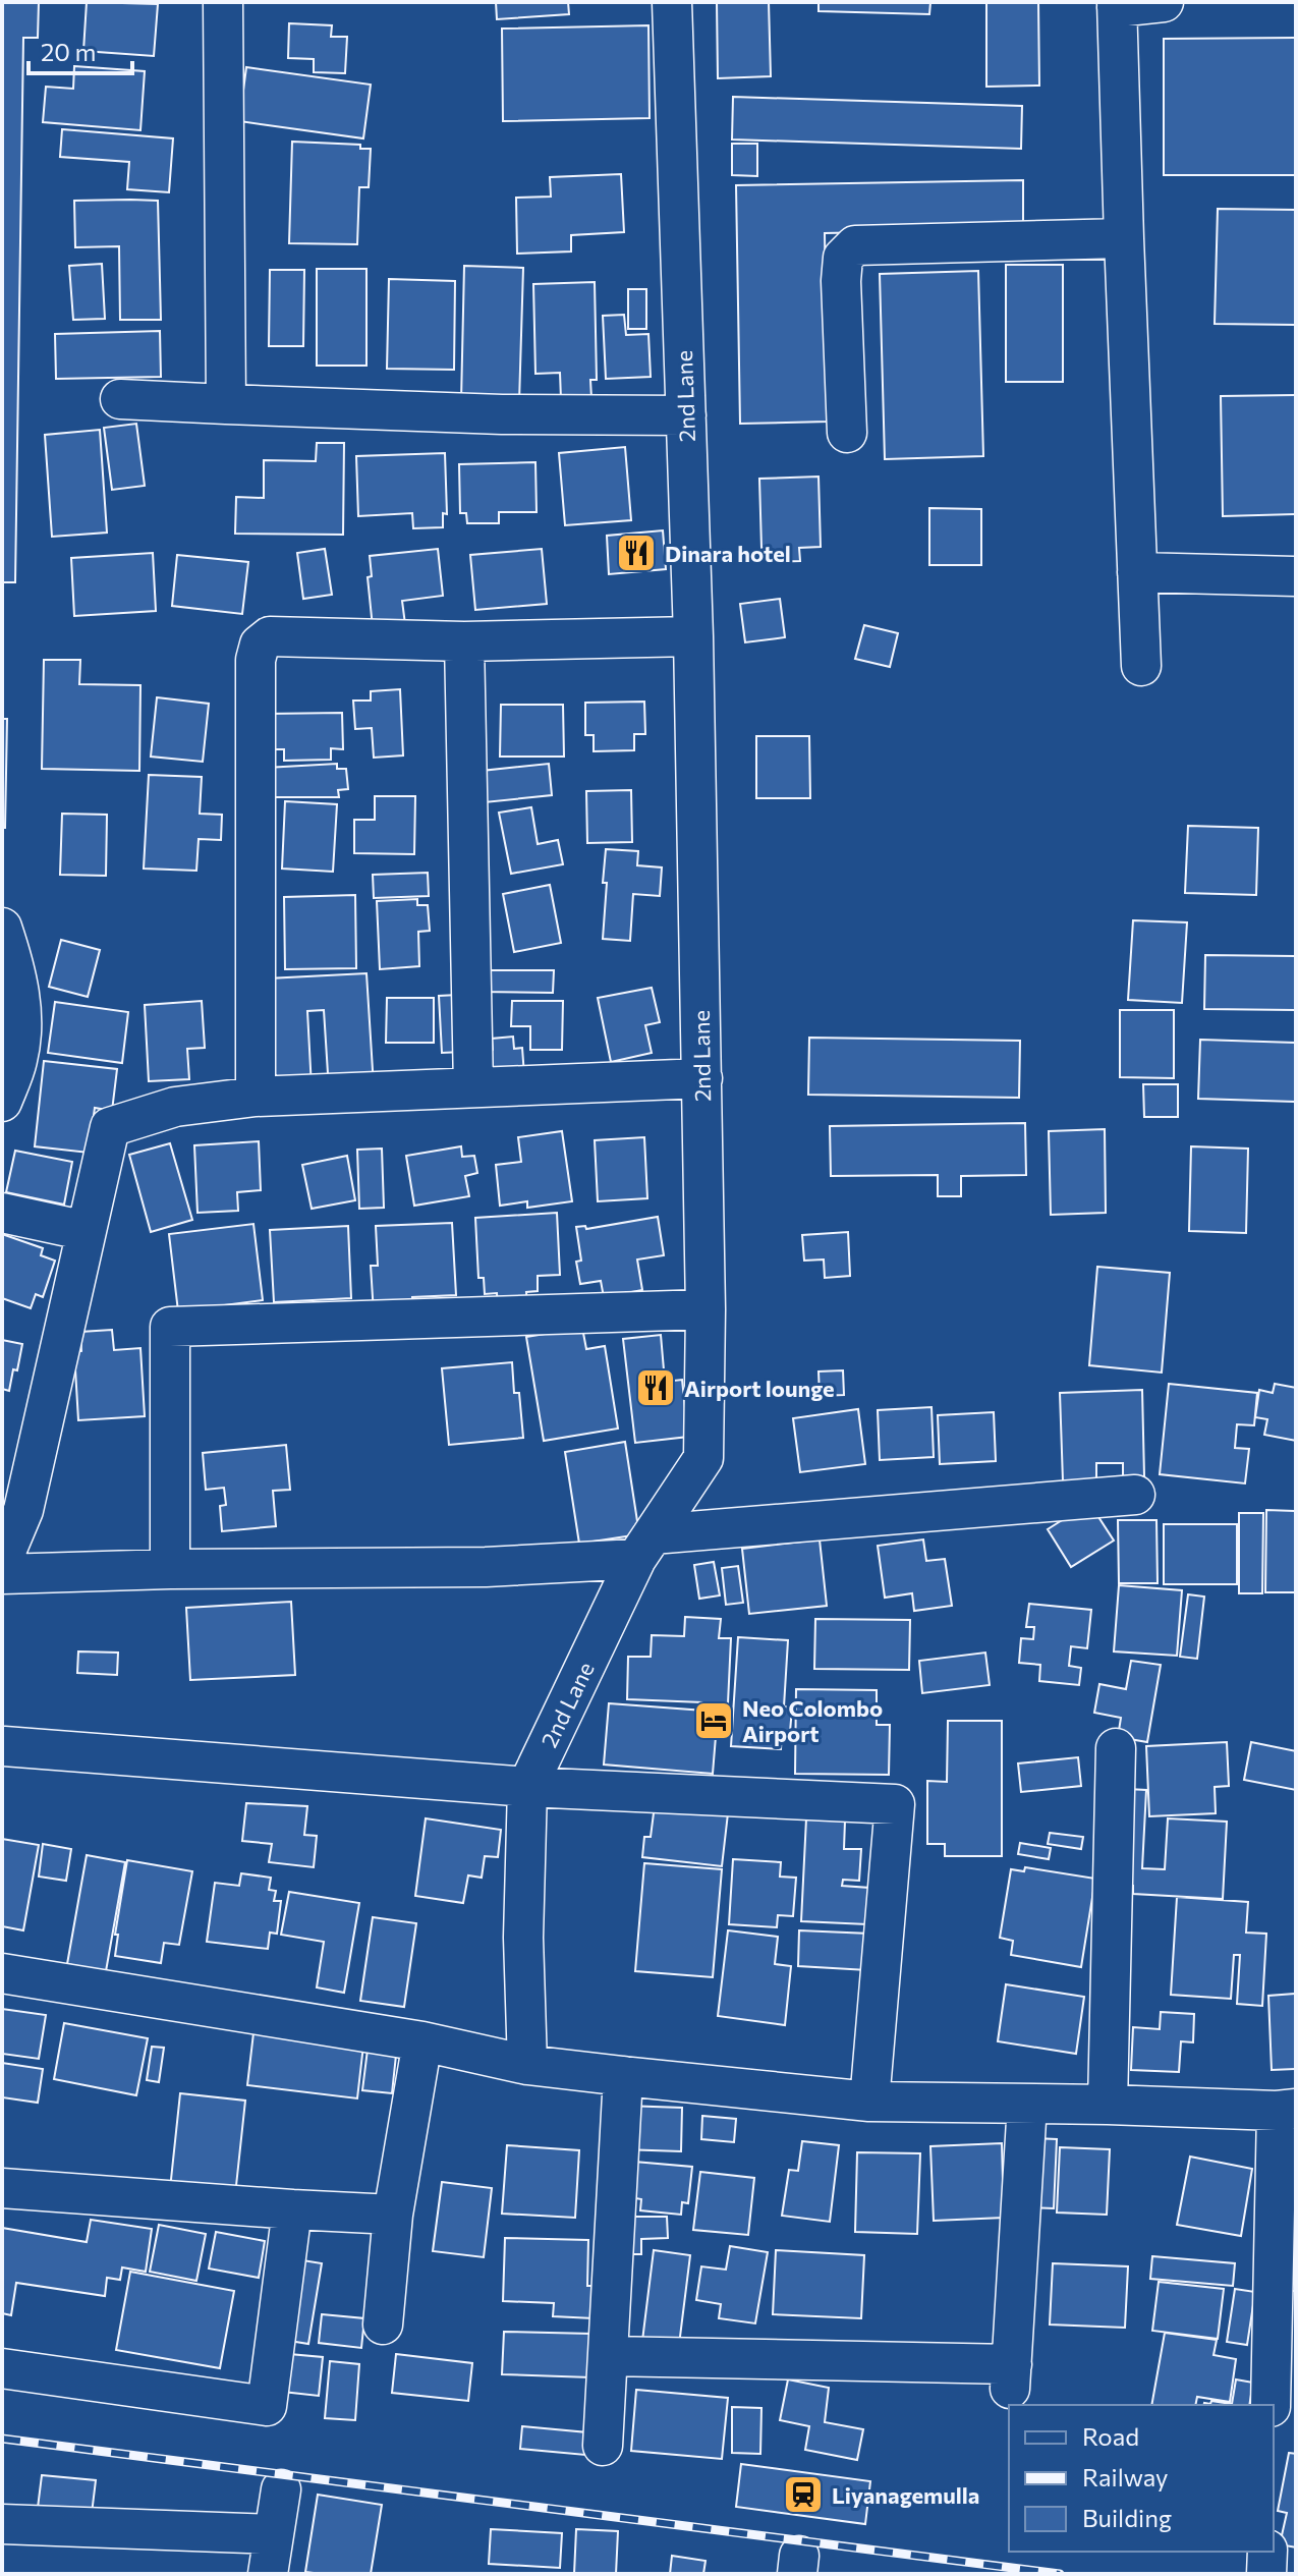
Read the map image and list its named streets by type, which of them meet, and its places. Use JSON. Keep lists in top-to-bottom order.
{
  "streets": {
    "street": ["2nd Lane"]
  },
  "places": {
    "restaurant": ["Dinara hotel", "Airport lounge"],
    "hotel": ["Neo Colombo Airport"],
    "station": ["Liyanagemulla"]
  },
  "legend": ["Road", "Railway", "Building"],
  "scale_bar": "20 m"
}
